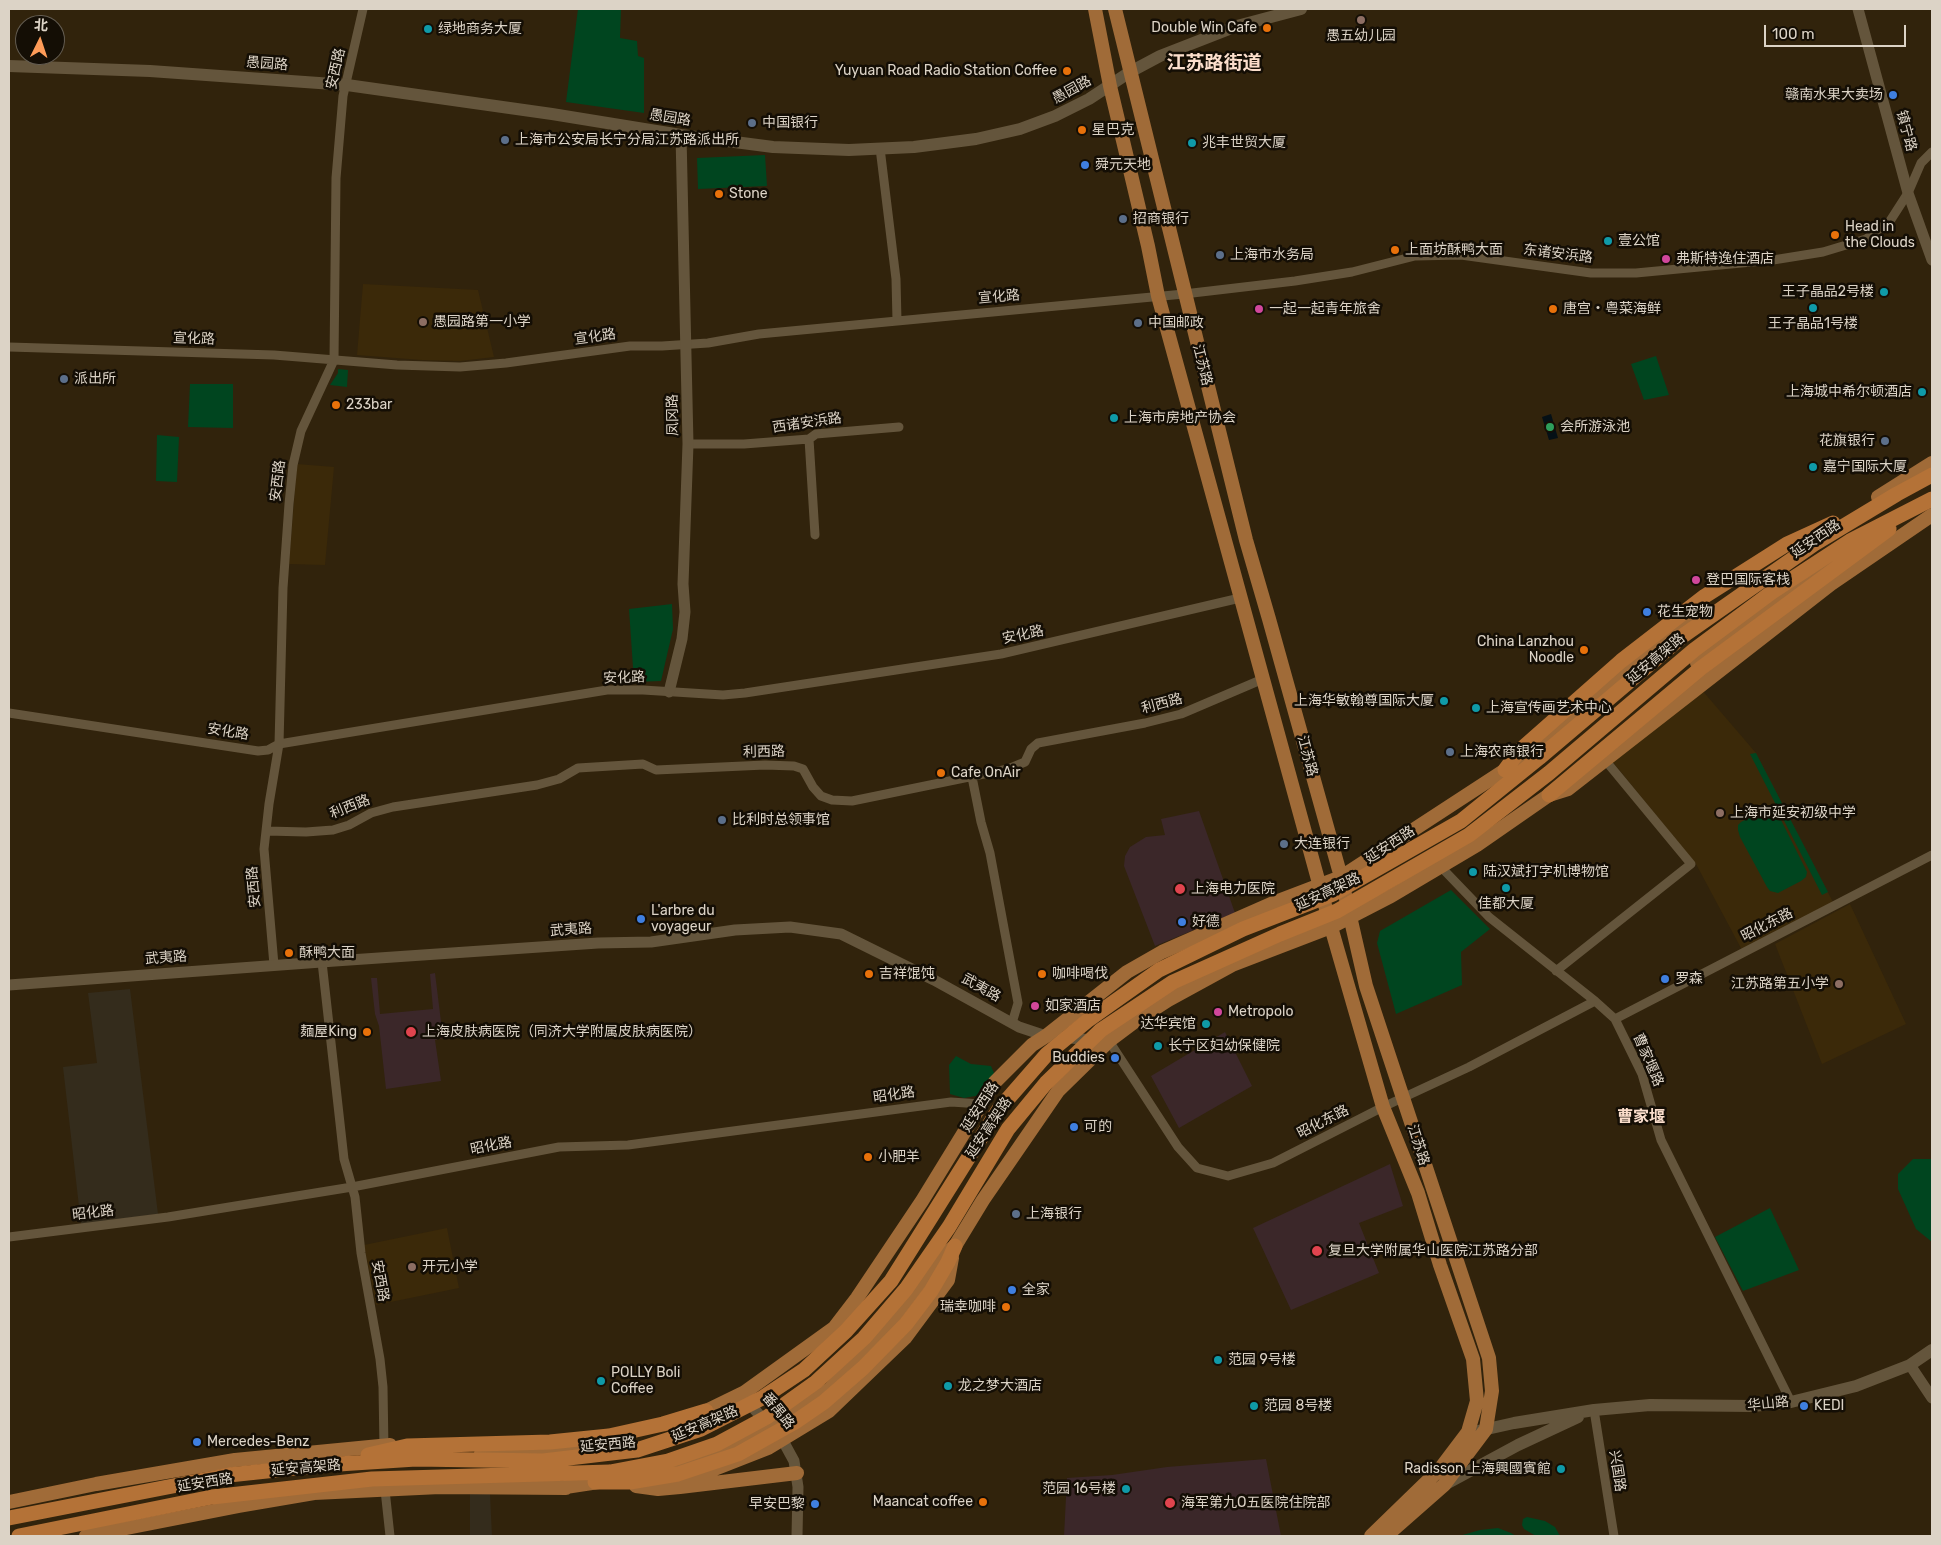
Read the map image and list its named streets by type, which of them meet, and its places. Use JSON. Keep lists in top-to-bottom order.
{
  "streets": {
    "highway": ["延安高架路"],
    "main road": [
      "愚园路",
      "江苏路",
      "延安西路",
      "华山路"
    ],
    "street": [
      "安西路",
      "镇宁路",
      "东诸安浜路",
      "宣化路",
      "凤冈路",
      "西诸安浜路",
      "安化路",
      "利西路",
      "昭化东路",
      "武夷路",
      "曹家堰路",
      "昭化路",
      "番禺路",
      "兴国路"
    ]
  },
  "crossings": [
    ["愚园路", "安西路"],
    ["愚园路", "江苏路"],
    ["愚园路", "凤冈路"],
    ["安西路", "宣化路"],
    ["安西路", "延安西路"],
    ["安西路", "安化路"],
    ["安西路", "利西路"],
    ["安西路", "武夷路"],
    ["安西路", "昭化路"],
    ["镇宁路", "东诸安浜路"],
    ["东诸安浜路", "宣化路"],
    ["东诸安浜路", "江苏路"],
    ["宣化路", "江苏路"],
    ["宣化路", "凤冈路"],
    ["江苏路", "延安西路"],
    ["江苏路", "安化路"],
    ["江苏路", "利西路"],
    ["江苏路", "昭化东路"],
    ["江苏路", "华山路"],
    ["凤冈路", "西诸安浜路"],
    ["凤冈路", "安化路"],
    ["延安西路", "延安高架路"],
    ["延安西路", "昭化东路"],
    ["延安西路", "武夷路"],
    ["延安西路", "曹家堰路"],
    ["延安西路", "昭化路"],
    ["延安西路", "番禺路"],
    ["昭化东路", "武夷路"],
    ["昭化东路", "曹家堰路"],
    ["曹家堰路", "华山路"],
    ["华山路", "兴国路"]
  ],
  "districts": ["江苏路街道", "曹家堰"],
  "places": [
    "愚五幼儿园",
    "Double Win Cafe",
    "绿地商务大厦",
    "Yuyuan Road Radio Station Coffee",
    "赣南水果大卖场",
    "中国银行",
    "星巴克",
    "上海市公安局长宁分局江苏路派出所",
    "兆丰世贸大厦",
    "舜元天地",
    "Stone",
    "招商银行",
    "Head in the Clouds",
    "壹公馆",
    "上面坊酥鸭大面",
    "上海市水务局",
    "弗斯特逸住酒店",
    "王子晶品2号楼",
    "王子晶品1号楼",
    "一起一起青年旅舍",
    "唐宫・粤菜海鲜",
    "愚园路第一小学",
    "中国邮政",
    "派出所",
    "上海城中希尔顿酒店",
    "233bar",
    "上海市房地产协会",
    "会所游泳池",
    "花旗银行",
    "嘉宁国际大厦",
    "登巴国际客栈",
    "花生宠物",
    "China Lanzhou Noodle",
    "上海华敏翰尊国际大厦",
    "上海宣传画艺术中心",
    "上海农商银行",
    "Cafe OnAir",
    "上海市延安初级中学",
    "比利时总领事馆",
    "大连银行",
    "陆汉斌打字机博物馆",
    "佳都大厦",
    "上海电力医院",
    "L'arbre du voyageur",
    "好德",
    "酥鸭大面",
    "吉祥馄饨",
    "咖啡喝伐",
    "罗森",
    "江苏路第五小学",
    "如家酒店",
    "Metropolo",
    "达华宾馆",
    "麺屋King",
    "上海皮肤病医院（同济大学附属皮肤病医院）",
    "长宁区妇幼保健院",
    "Buddies",
    "可的",
    "小肥羊",
    "上海银行",
    "复旦大学附属华山医院江苏路分部",
    "开元小学",
    "全家",
    "瑞幸咖啡",
    "范园 9号楼",
    "POLLY Boli Coffee",
    "龙之梦大酒店",
    "范园 8号楼",
    "KEDI",
    "Mercedes-Benz",
    "Radisson 上海興國賓館",
    "范园 16号楼",
    "Maancat coffee",
    "海军第九O五医院住院部",
    "早安巴黎"
  ],
  "scale_bar": "100 m",
  "north": "top"
}
